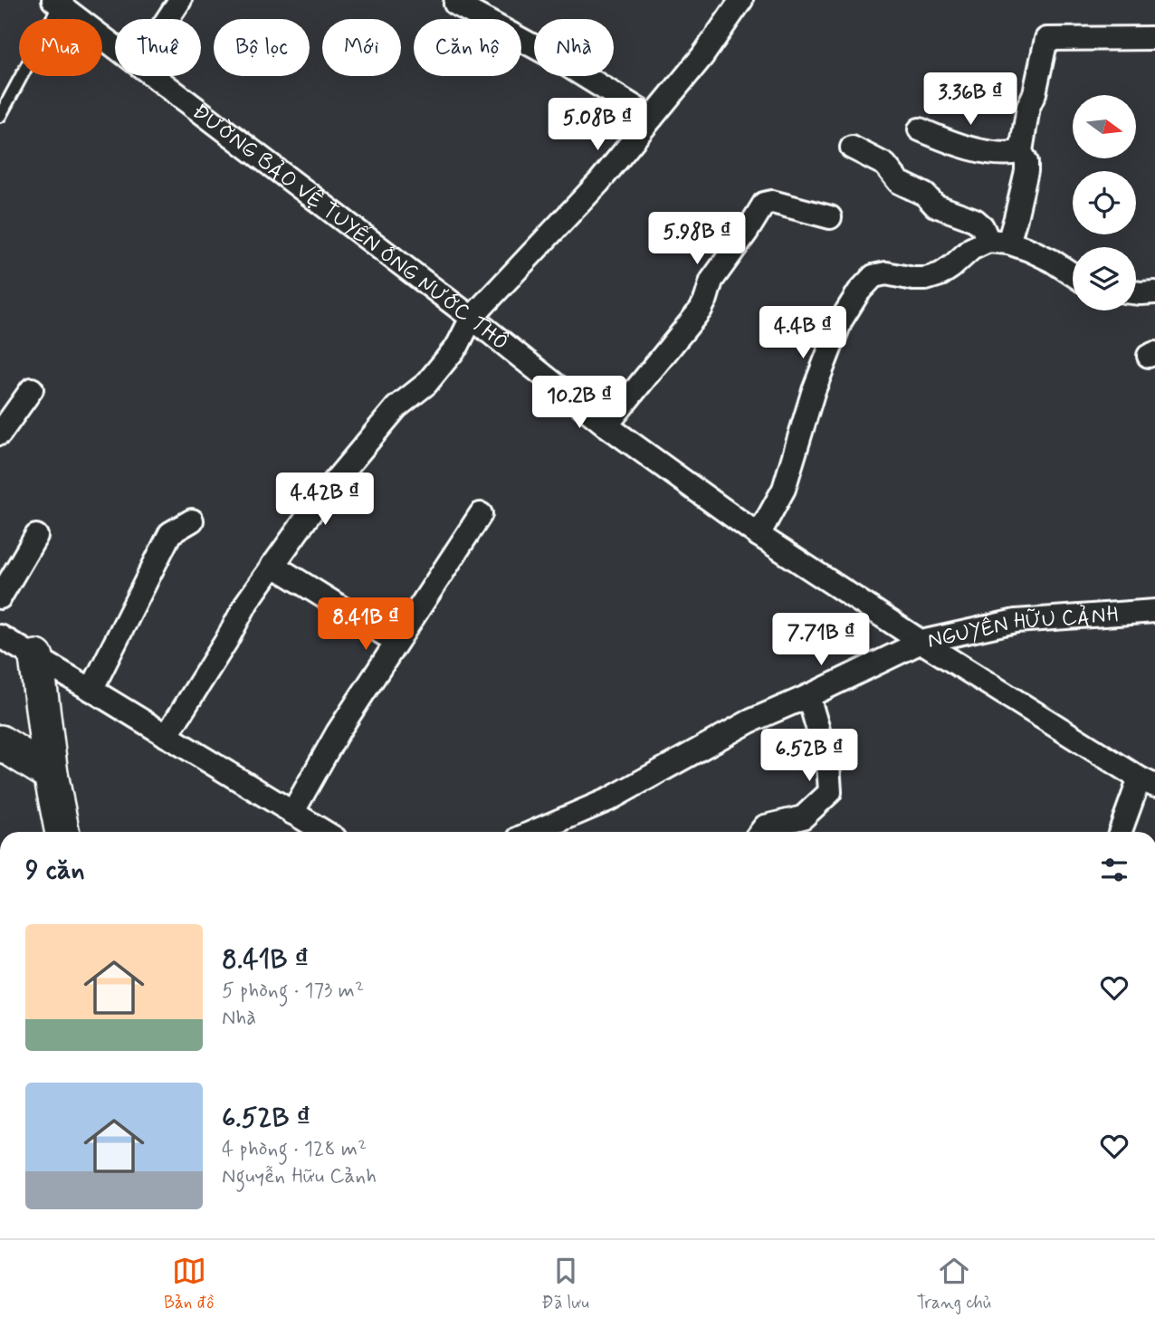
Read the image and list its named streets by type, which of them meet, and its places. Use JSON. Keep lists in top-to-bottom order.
{
  "streets": {
    "street": ["ĐƯỜNG BẢO VỆ TUYẾN ỐNG NƯỚC THÔ", "NGUYỄN HỮU CẢNH"]
  },
  "crossings": [
    ["ĐƯỜNG BẢO VỆ TUYẾN ỐNG NƯỚC THÔ", "NGUYỄN HỮU CẢNH"]
  ],
  "north": "right",
  "page": {
    "chip": [
      "Mua",
      "Thuê",
      "Bộ lọc",
      "Mới",
      "Căn hộ",
      "Nhà"
    ],
    "price": [
      "3.36B ₫",
      "5.08B ₫",
      "5.98B ₫",
      "4.4B ₫",
      "10.2B ₫",
      "4.42B ₫",
      "8.41B ₫",
      "7.71B ₫",
      "6.52B ₫"
    ],
    "heading": "9 căn",
    "list": [
      {
        "name": "8.41B ₫",
        "note": "5 phòng · 173 m² · Nhà"
      },
      {
        "name": "6.52B ₫",
        "note": "4 phòng · 128 m² · Nguyễn Hữu Cảnh"
      }
    ],
    "tabs": ["Bản đồ", "Đã lưu", "Trang chủ"]
  }
}
